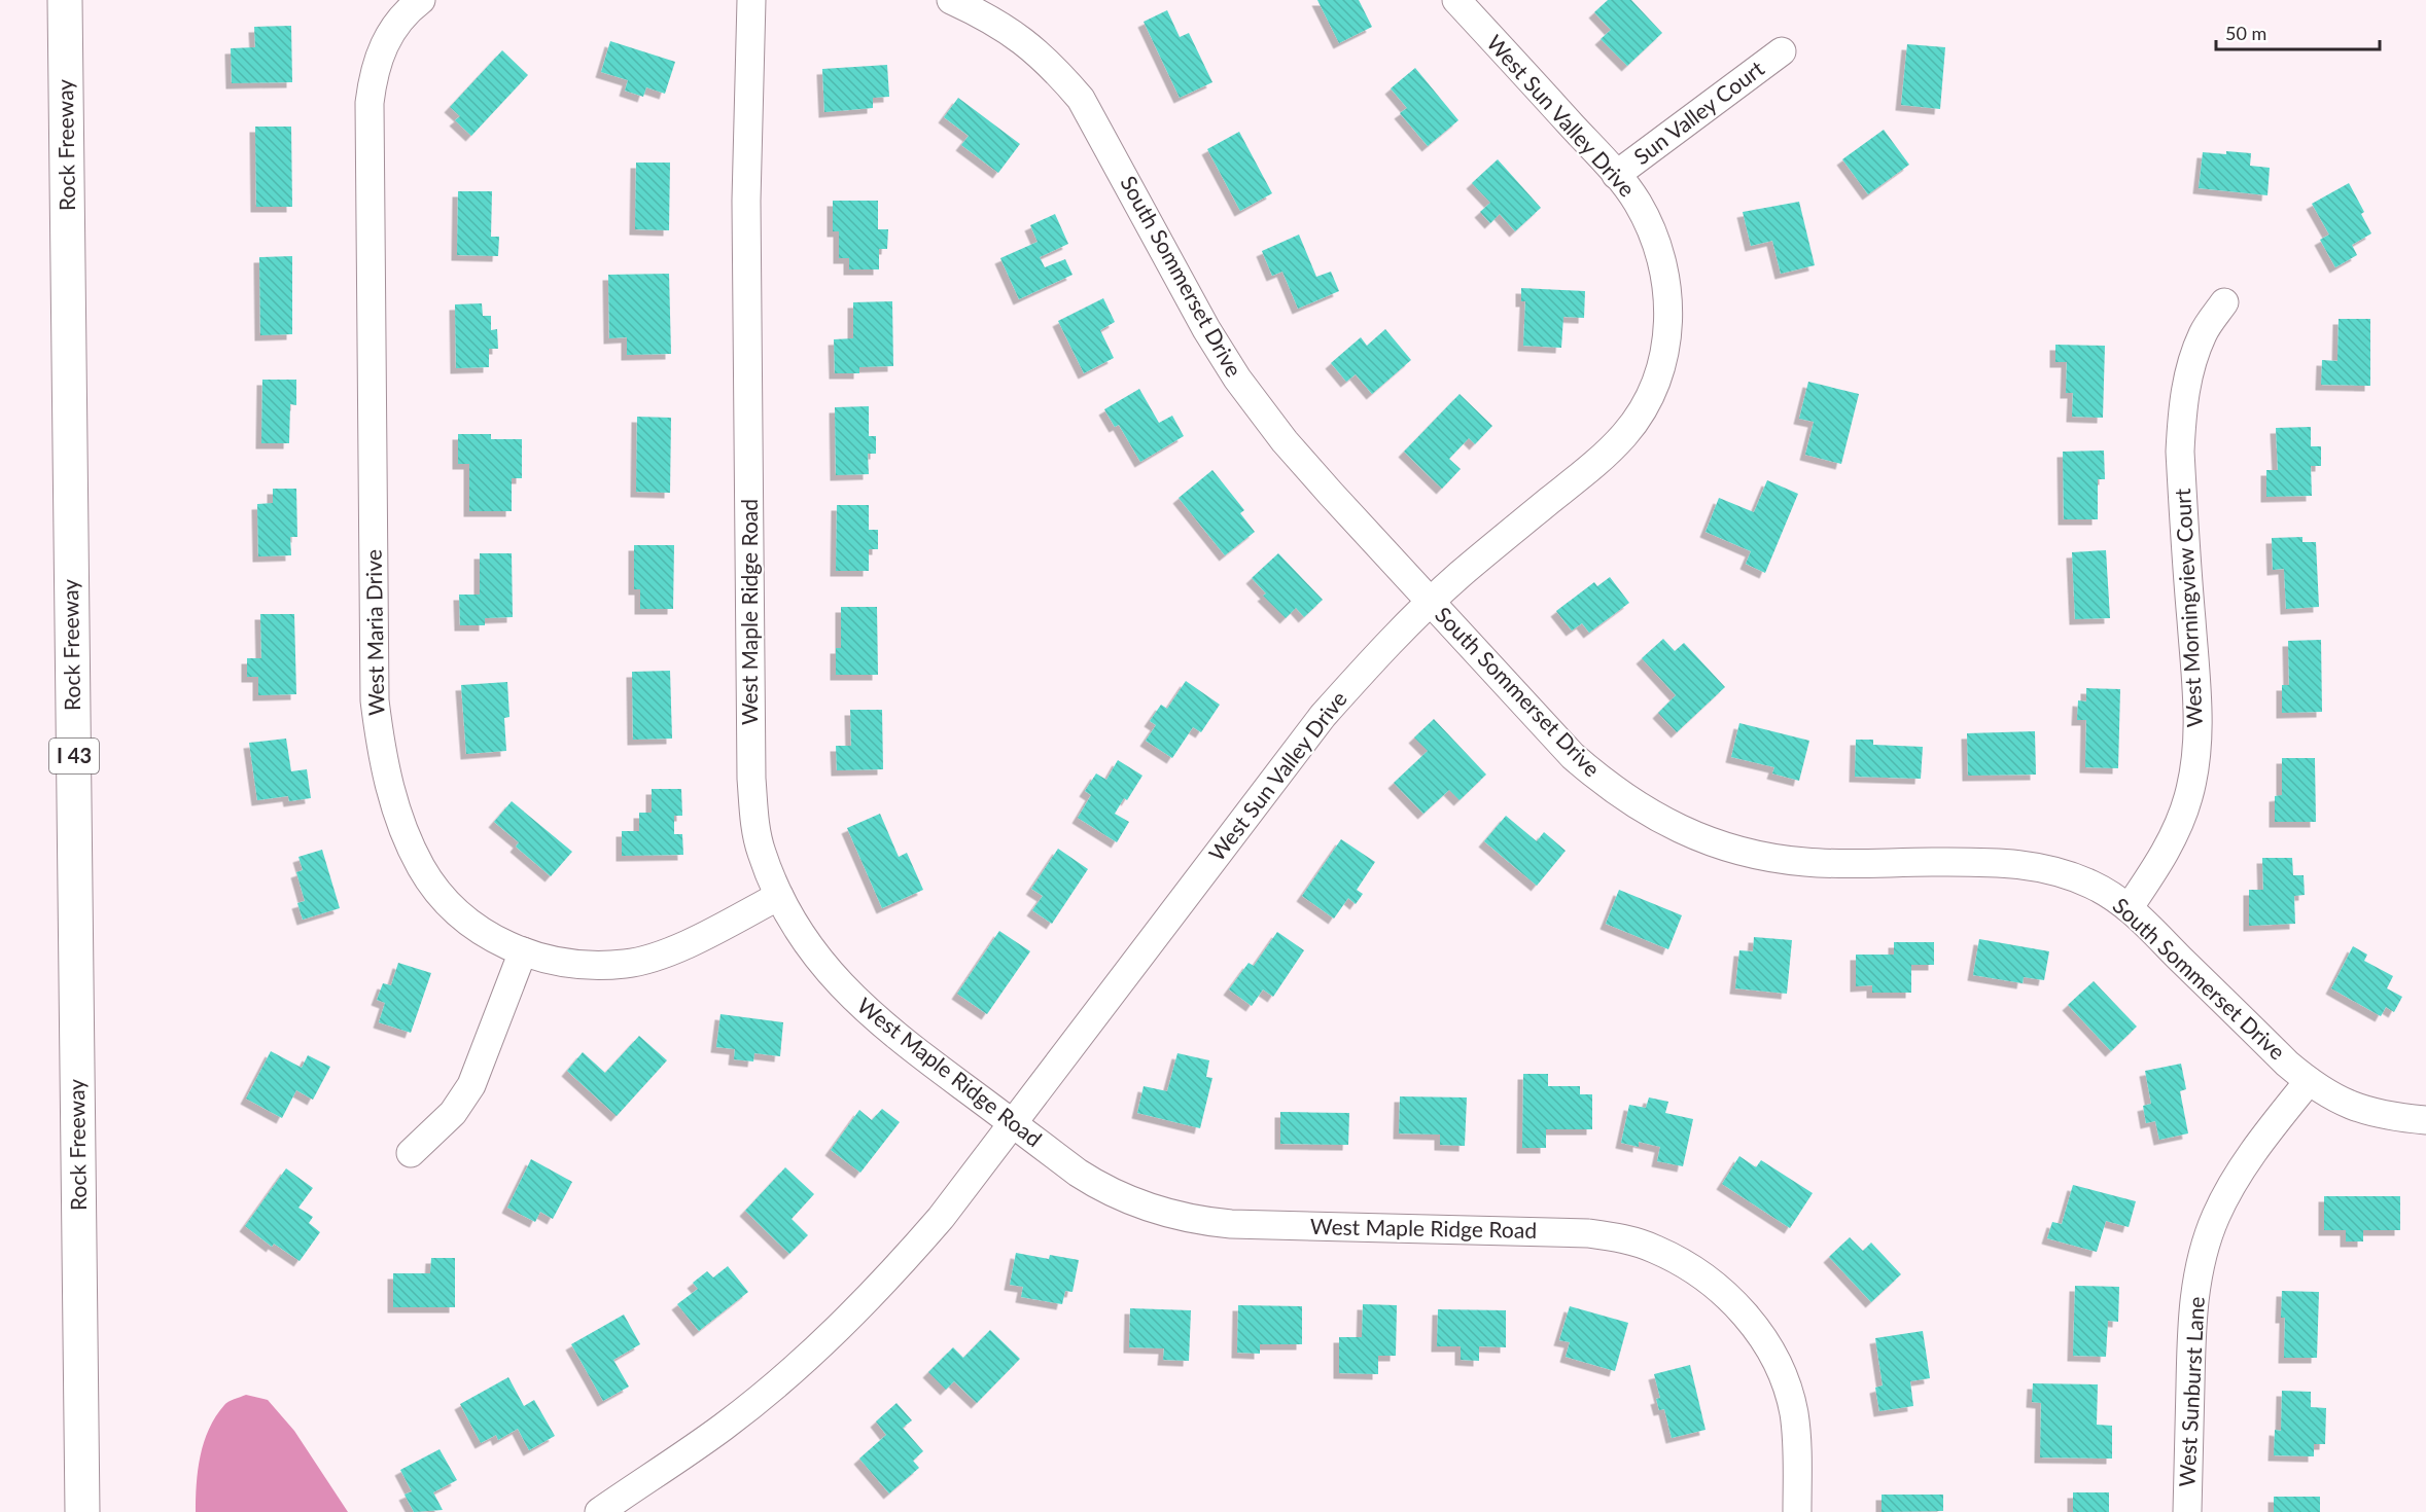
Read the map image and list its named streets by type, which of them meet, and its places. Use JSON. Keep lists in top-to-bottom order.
{
  "streets": {
    "highway": ["Rock Freeway", "I 43"],
    "street": [
      "Sun Valley Court",
      "West Sun Valley Drive",
      "South Sommerset Drive",
      "West Morningview Court",
      "West Maple Ridge Road",
      "West Maria Drive",
      "West Sunburst Lane"
    ]
  },
  "crossings": [
    ["Sun Valley Court", "West Sun Valley Drive"],
    ["West Sun Valley Drive", "South Sommerset Drive"],
    ["West Sun Valley Drive", "West Maple Ridge Road"],
    ["South Sommerset Drive", "West Morningview Court"],
    ["South Sommerset Drive", "West Sunburst Lane"],
    ["West Maple Ridge Road", "West Maria Drive"]
  ],
  "scale_bar": "50 m"
}
